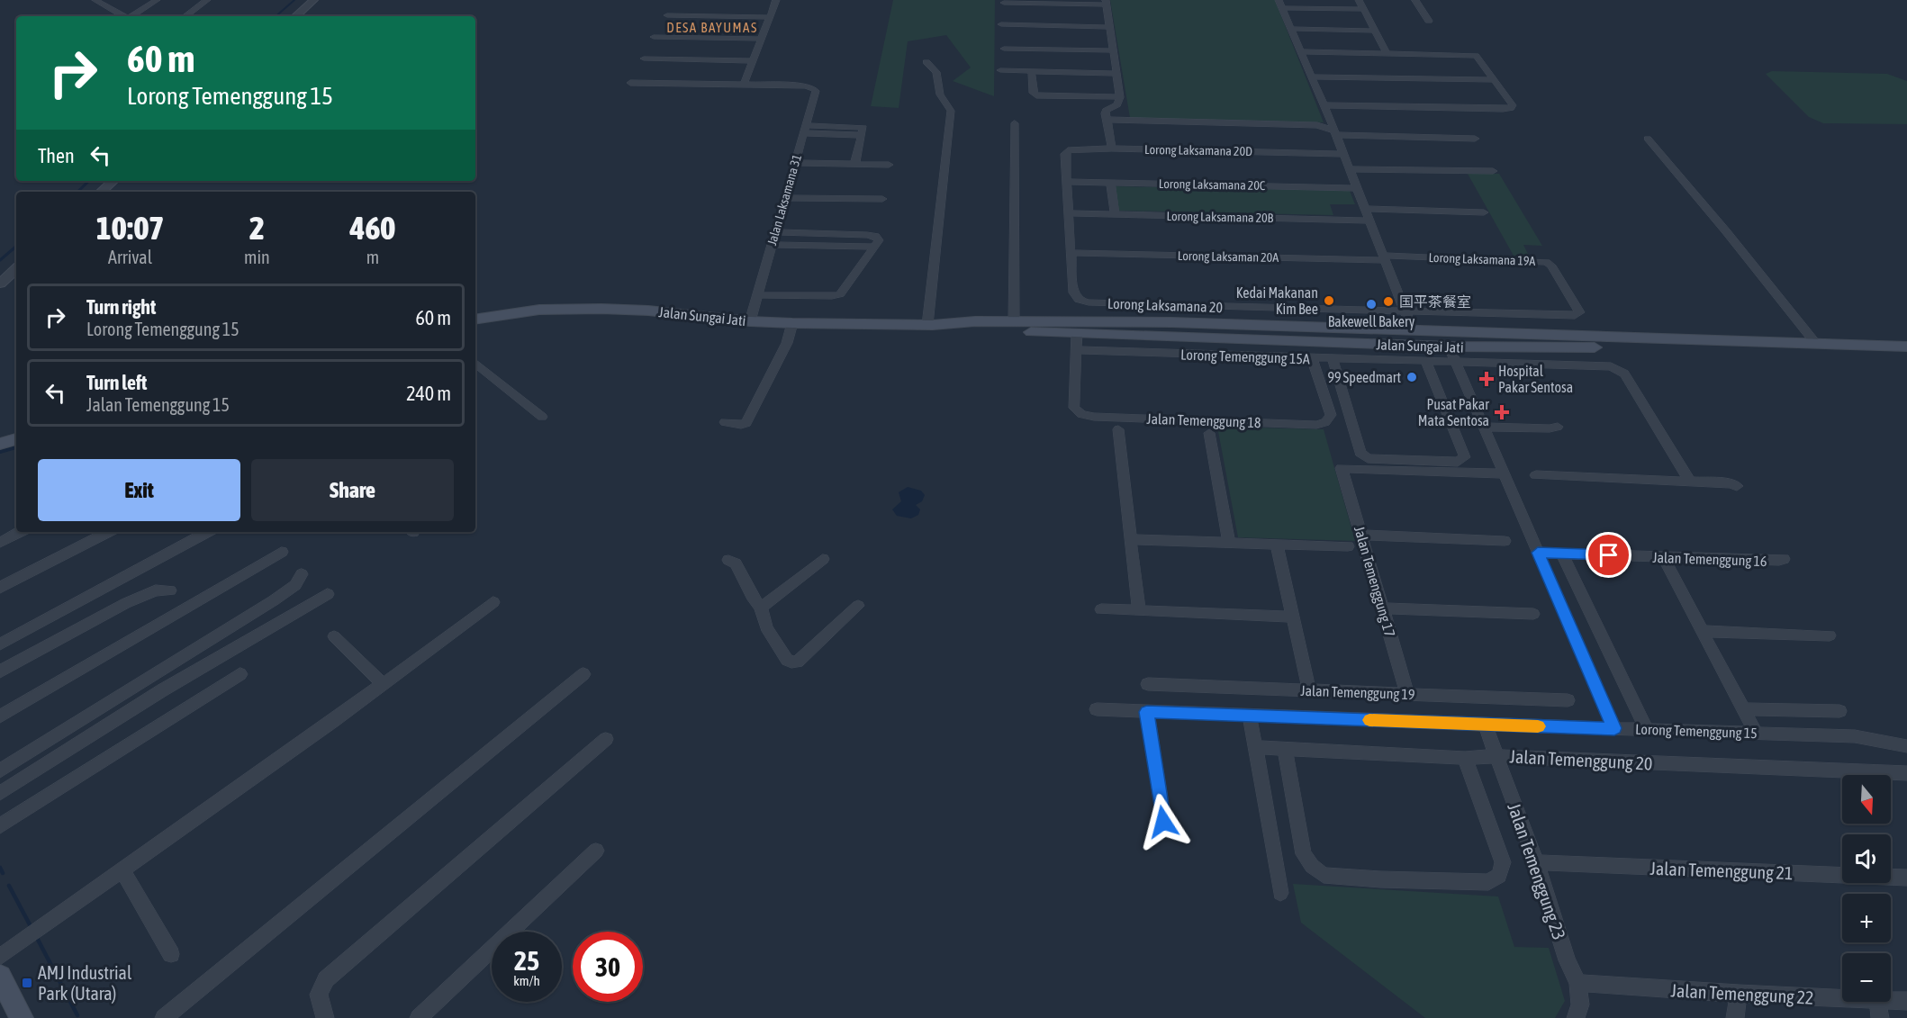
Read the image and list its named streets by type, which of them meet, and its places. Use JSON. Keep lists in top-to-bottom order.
{
  "streets": {
    "main road": ["Jalan Sungai Jati"],
    "street": [
      "Lorong Laksamana 20D",
      "Lorong Laksamana 20C",
      "Jalan Laksamana 31",
      "Lorong Laksamana 20B",
      "Lorong Laksaman 20A",
      "Lorong Laksamana 19A",
      "Lorong Laksamana 20",
      "Lorong Temenggung 15A",
      "Jalan Temenggung 18",
      "Jalan Temenggung 16",
      "Jalan Temenggung 17",
      "Jalan Temenggung 19",
      "Lorong Temenggung 15",
      "Jalan Temenggung 20",
      "Jalan Temenggung 21",
      "Jalan Temenggung 23",
      "Jalan Temenggung 22"
    ]
  },
  "crossings": [
    ["Lorong Laksamana 20D", "Lorong Laksamana 20C"],
    ["Jalan Laksamana 31", "Jalan Sungai Jati"],
    ["Lorong Laksaman 20A", "Lorong Laksamana 19A"],
    ["Lorong Laksamana 19A", "Lorong Laksamana 20"],
    ["Lorong Temenggung 15A", "Jalan Temenggung 18"],
    ["Jalan Temenggung 17", "Jalan Temenggung 19"],
    ["Lorong Temenggung 15", "Jalan Temenggung 23"],
    ["Jalan Temenggung 20", "Jalan Temenggung 23"],
    ["Jalan Temenggung 21", "Jalan Temenggung 23"],
    ["Jalan Temenggung 23", "Jalan Temenggung 22"]
  ],
  "districts": ["DESA BAYUMAS"],
  "places": {
    "other": [
      "Kedai Makanan Kim Bee",
      "国平茶餐室",
      "Bakewell Bakery",
      "99 Speedmart"
    ],
    "health": ["Hospital Pakar Sentosa", "Pusat Pakar Mata Sentosa"],
    "transit": ["AMJ Industrial Park (Utara)"]
  },
  "north": "bottom",
  "page": {
    "turn": ["60 m", "Lorong Temenggung 15"],
    "then": "Then",
    "eta": [
      "10:07",
      "Arrival",
      "2",
      "min",
      "460",
      "m"
    ],
    "list": [
      {
        "name": "Turn right",
        "note": "Lorong Temenggung 15",
        "value": "60 m"
      },
      {
        "name": "Turn left",
        "note": "Jalan Temenggung 15",
        "value": "240 m"
      }
    ],
    "buttons": ["Exit", "Share"],
    "map_buttons": ["+", "−"],
    "speed": "25 km/h",
    "limit": "30"
  }
}
